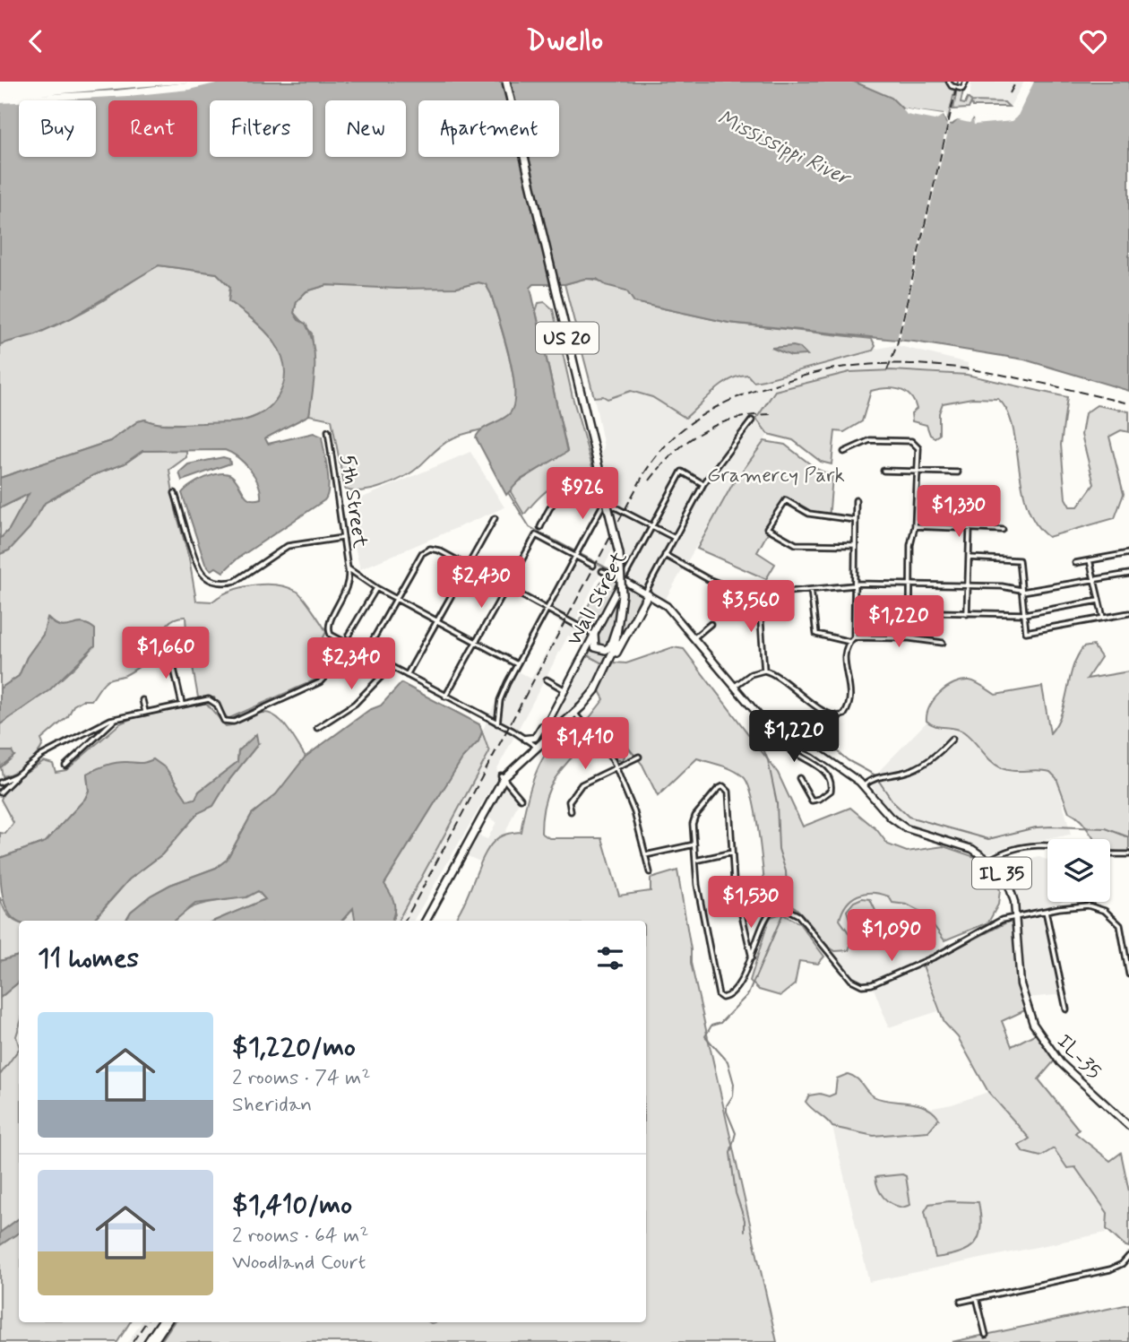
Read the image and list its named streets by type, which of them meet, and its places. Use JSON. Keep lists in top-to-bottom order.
{
  "streets": {
    "highway": ["US 20"],
    "main road": ["Wall Street", "IL 35", "IL-35"],
    "street": ["5th Street"]
  },
  "crossings": [
    ["US 20", "Wall Street"],
    ["Wall Street", "IL 35"],
    ["IL 35", "IL-35"]
  ],
  "water": ["Mississippi River"],
  "parks": ["Gramercy Park"],
  "page": {
    "header": "Dwello",
    "chip": [
      "Buy",
      "Rent",
      "Filters",
      "New",
      "Apartment"
    ],
    "price": [
      "$926",
      "$1,330",
      "$2,430",
      "$3,560",
      "$1,220",
      "$1,660",
      "$2,340",
      "$1,220",
      "$1,410",
      "$1,530",
      "$1,090"
    ],
    "heading": "11 homes",
    "list": [
      {
        "name": "$1,220/mo",
        "note": "2 rooms · 74 m² · Sheridan"
      },
      {
        "name": "$1,410/mo",
        "note": "2 rooms · 64 m² · Woodland Court"
      }
    ]
  }
}
